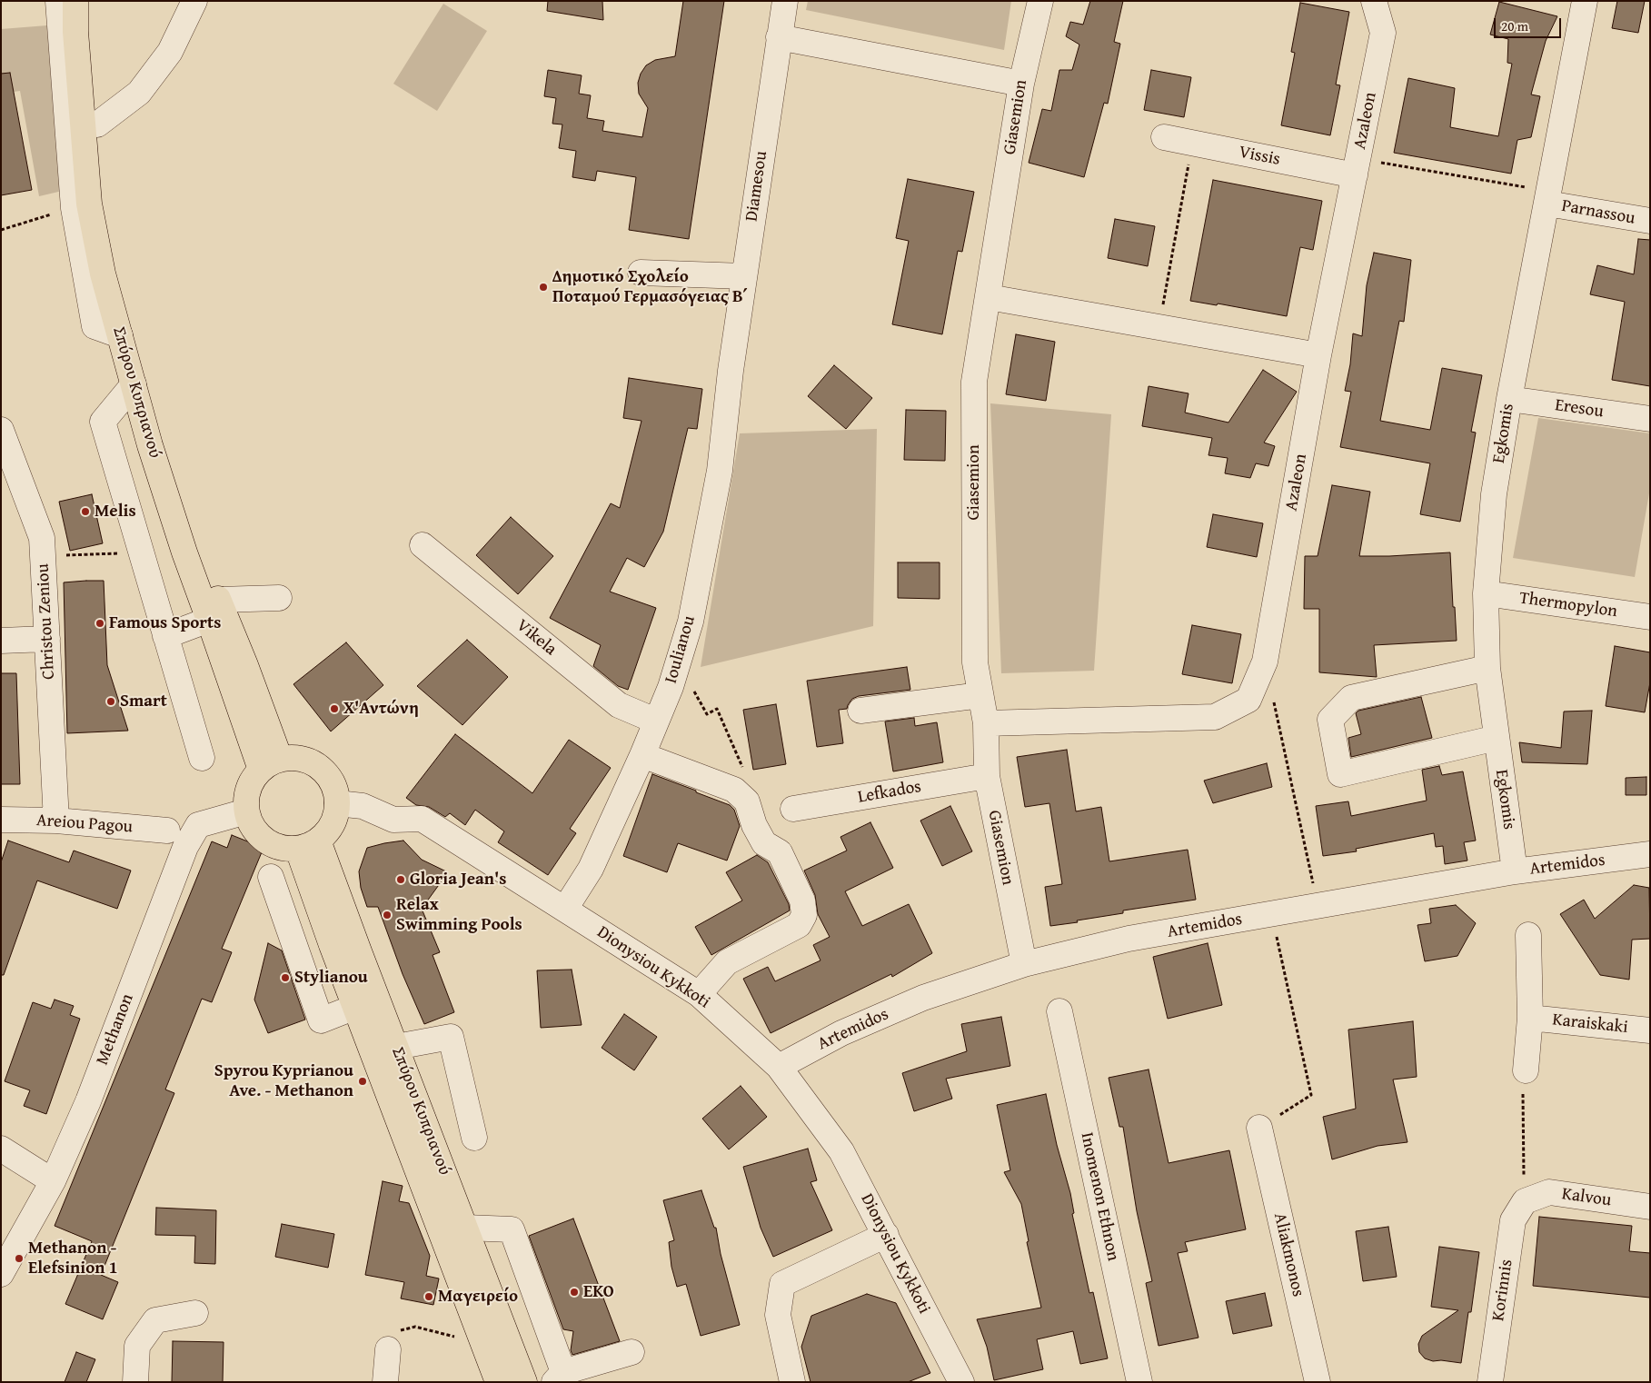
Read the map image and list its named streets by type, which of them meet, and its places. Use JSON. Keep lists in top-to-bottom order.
{
  "streets": {
    "main road": ["Σπύρου Κυπριανού"],
    "street": [
      "Giasemion",
      "Azaleon",
      "Vissis",
      "Diamesou",
      "Parnassou",
      "Eresou",
      "Egkomis",
      "Thermopylon",
      "Christou Zeniou",
      "Vikela",
      "Ioulianou",
      "Lefkados",
      "Areiou Pagou",
      "Artemidos",
      "Dionysiou Kykkoti",
      "Karaiskaki",
      "Methanon",
      "Inomenon Ethnon",
      "Kalvou",
      "Aliakmonos",
      "Korinnis"
    ]
  },
  "crossings": [
    ["Giasemion", "Azaleon"],
    ["Giasemion", "Lefkados"],
    ["Giasemion", "Artemidos"],
    ["Azaleon", "Vissis"],
    ["Diamesou", "Ioulianou"],
    ["Parnassou", "Egkomis"],
    ["Σπύρου Κυπριανού", "Dionysiou Kykkoti"],
    ["Σπύρου Κυπριανού", "Methanon"],
    ["Eresou", "Egkomis"],
    ["Egkomis", "Thermopylon"],
    ["Egkomis", "Artemidos"],
    ["Christou Zeniou", "Areiou Pagou"],
    ["Vikela", "Ioulianou"],
    ["Ioulianou", "Dionysiou Kykkoti"],
    ["Artemidos", "Dionysiou Kykkoti"],
    ["Dionysiou Kykkoti", "Methanon"],
    ["Kalvou", "Korinnis"]
  ],
  "places": [
    "Δημοτικό Σχολείο Ποταμού Γερμασόγειας Β΄",
    "Melis",
    "Famous Sports",
    "Smart",
    "Χ'Αντώνη",
    "Gloria Jean's",
    "Relax Swimming Pools",
    "Stylianou",
    "Spyrou Kyprianou Ave. - Methanon",
    "Methanon - Elefsinion 1",
    "EKO",
    "Μαγειρείο"
  ],
  "scale_bar": "20 m"
}
